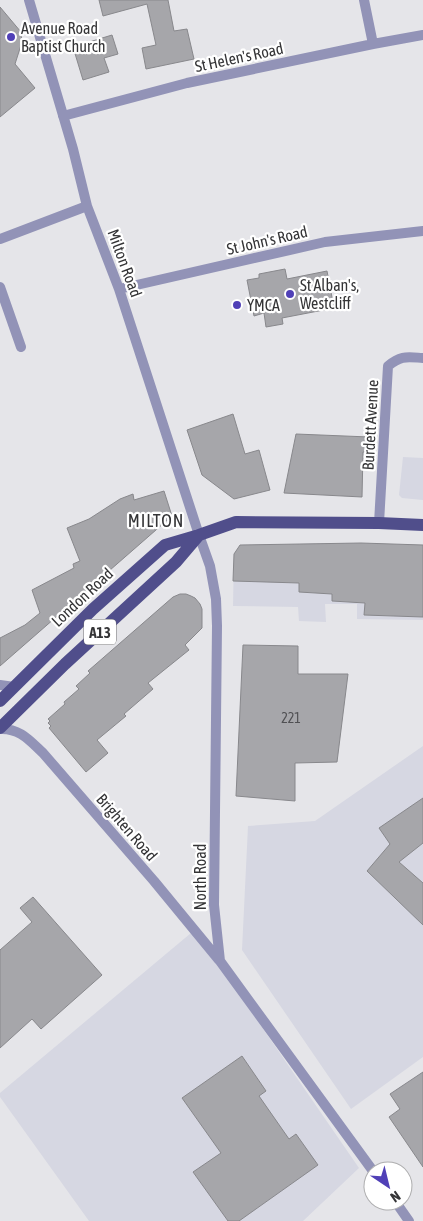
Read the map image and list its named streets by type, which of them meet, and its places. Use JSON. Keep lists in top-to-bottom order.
{
  "streets": {
    "main road": ["London Road", "A13"],
    "street": [
      "St Helen's Road",
      "St John's Road",
      "Milton Road",
      "Burdett Avenue",
      "Brighten Road",
      "North Road"
    ]
  },
  "crossings": [
    ["St Helen's Road", "Milton Road"],
    ["St John's Road", "Milton Road"],
    ["Milton Road", "London Road"],
    ["Milton Road", "A13"],
    ["Milton Road", "North Road"],
    ["Burdett Avenue", "London Road"],
    ["London Road", "A13"],
    ["London Road", "North Road"],
    ["A13", "Brighten Road"],
    ["A13", "North Road"],
    ["Brighten Road", "North Road"]
  ],
  "districts": ["MILTON"],
  "places": ["Avenue Road Baptist Church", "St Alban's, Westcliff", "YMCA"],
  "house_numbers": ["221"],
  "north": "bottom right"
}
